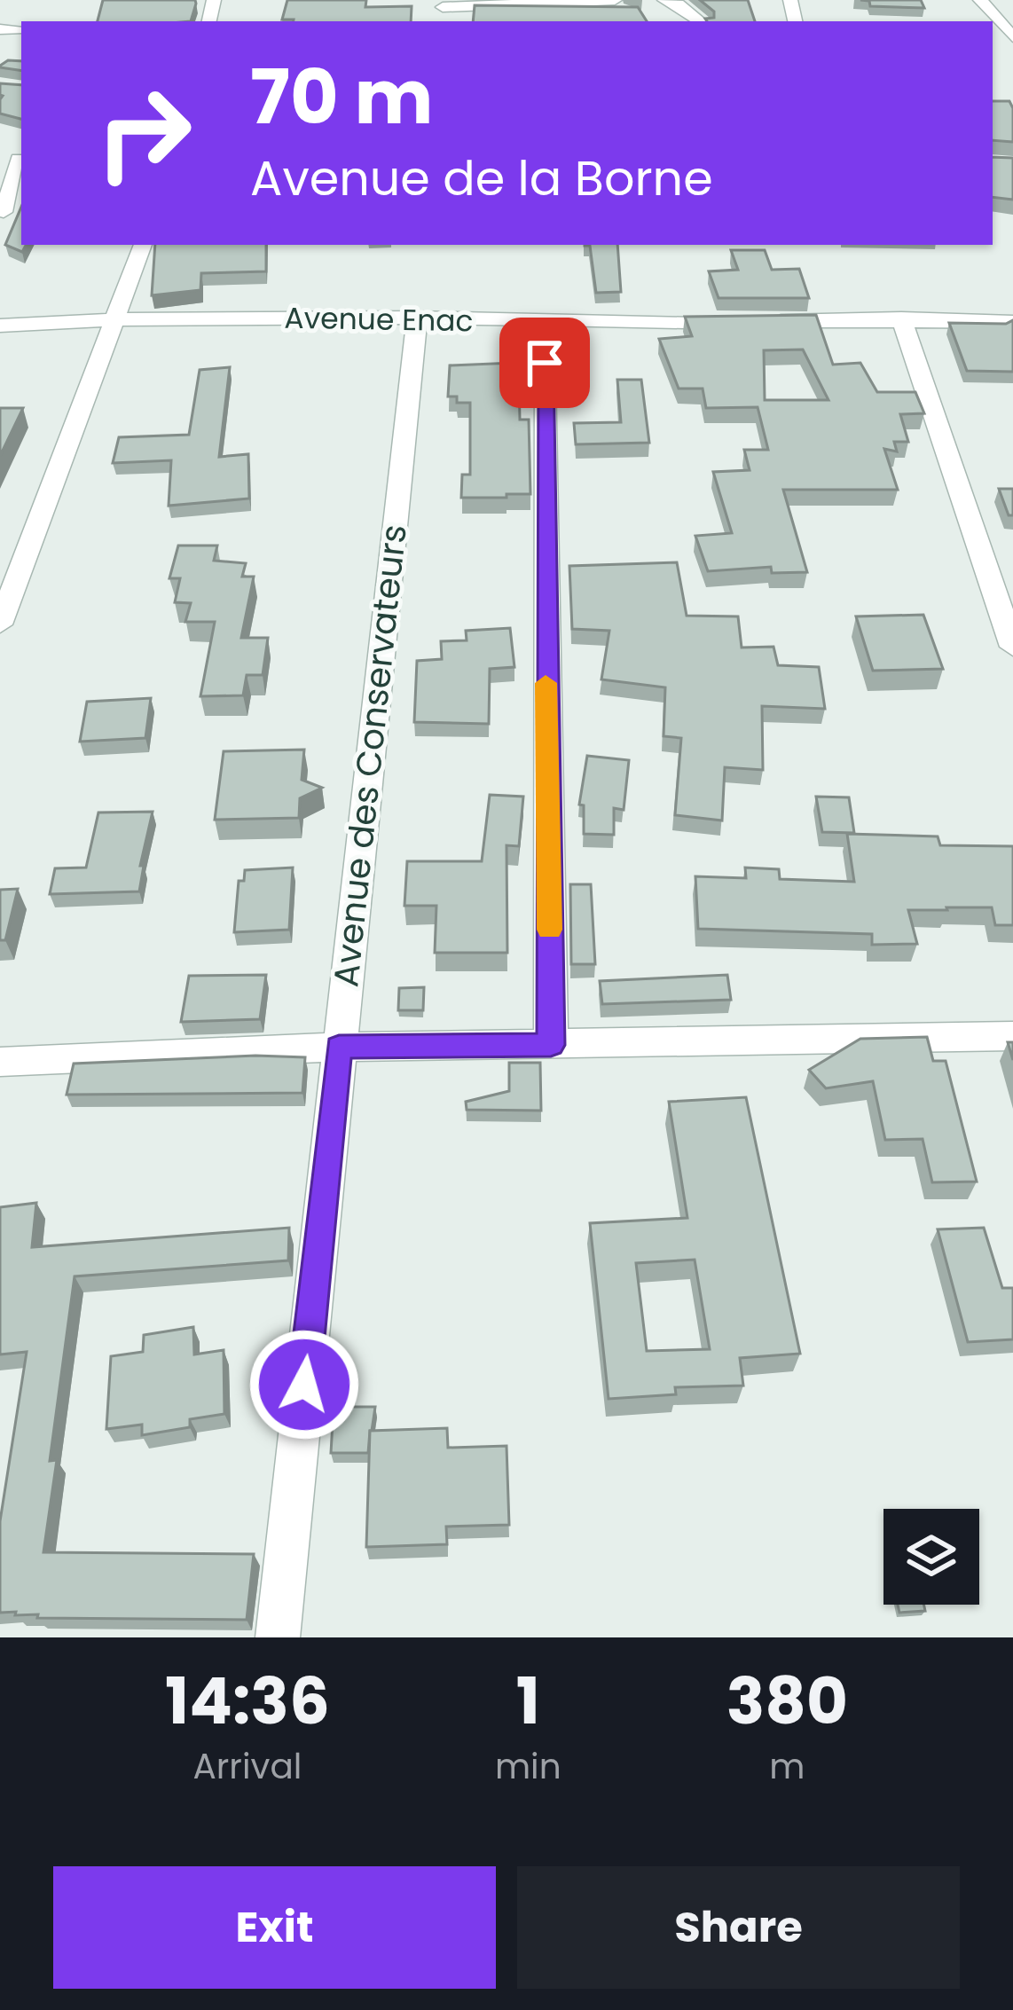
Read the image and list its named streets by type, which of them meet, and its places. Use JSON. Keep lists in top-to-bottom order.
{
  "streets": {
    "street": ["Avenue Enac", "Avenue des Conservateurs"]
  },
  "crossings": [
    ["Avenue Enac", "Avenue des Conservateurs"]
  ],
  "page": {
    "turn": ["70 m", "Avenue de la Borne"],
    "eta": [
      "14:36",
      "Arrival",
      "1",
      "min",
      "380",
      "m"
    ],
    "buttons": ["Exit", "Share"]
  }
}
